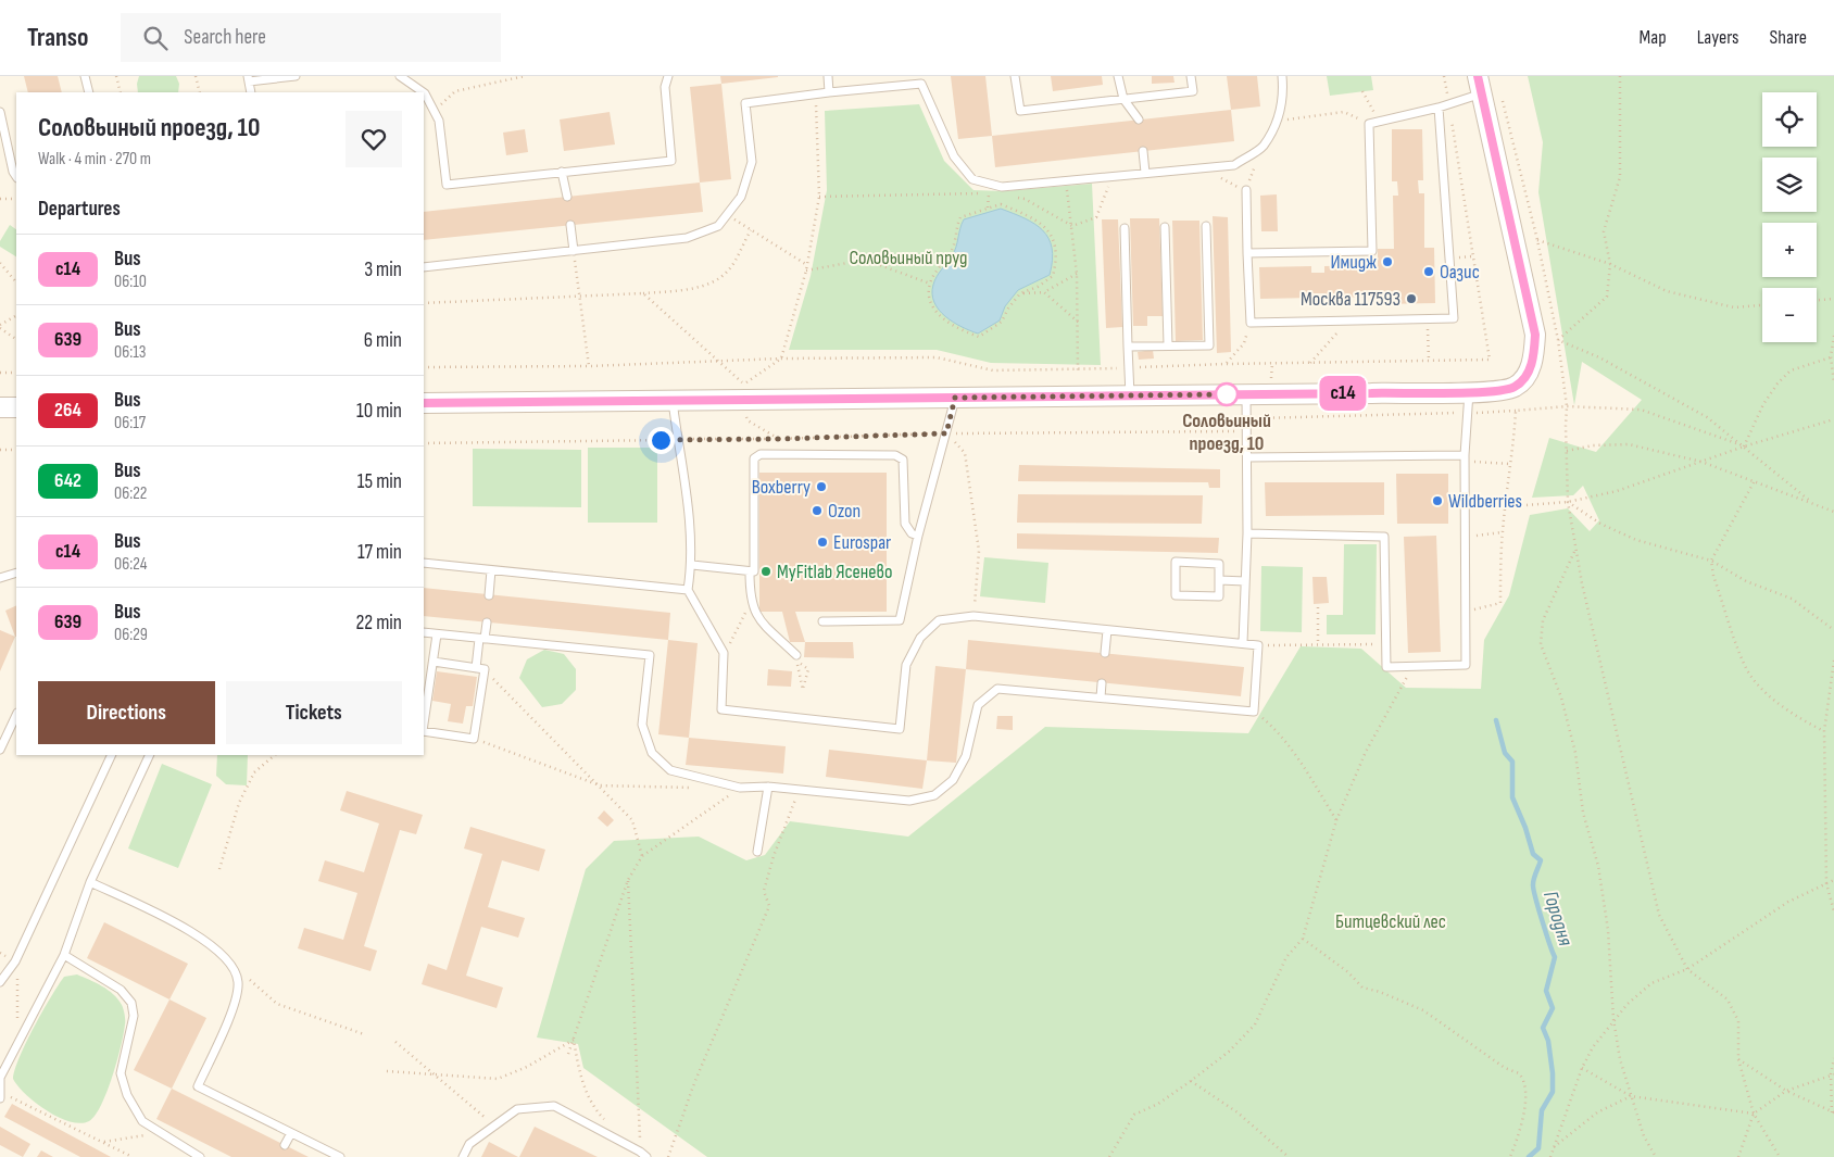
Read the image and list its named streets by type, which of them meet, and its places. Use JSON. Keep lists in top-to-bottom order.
{
  "water": ["Городня"],
  "parks": ["Соловьиный пруд", "Битцевский лес"],
  "places": [
    "Имидж",
    "Оазис",
    "Москва 117593",
    "Соловьиный проезд, 10",
    "Boxberry",
    "Wildberries",
    "Ozon",
    "Eurospar",
    "MyFitlab Ясенево"
  ],
  "lines": ["bus line с14"],
  "page": {
    "header": "Transo",
    "search": "Search here",
    "nav": ["Map", "Layers", "Share"],
    "on_map": "с14",
    "map_buttons": ["+", "−"],
    "heading": [
      ["Соловьиный проезд, 10", "Walk · 4 min · 270 m"],
      "Departures"
    ],
    "list": [
      {
        "mark": "с14",
        "name": "Bus",
        "note": "06:10",
        "value": "3 min"
      },
      {
        "mark": "639",
        "name": "Bus",
        "note": "06:13",
        "value": "6 min"
      },
      {
        "mark": "264",
        "name": "Bus",
        "note": "06:17",
        "value": "10 min"
      },
      {
        "mark": "642",
        "name": "Bus",
        "note": "06:22",
        "value": "15 min"
      },
      {
        "mark": "с14",
        "name": "Bus",
        "note": "06:24",
        "value": "17 min"
      },
      {
        "mark": "639",
        "name": "Bus",
        "note": "06:29",
        "value": "22 min"
      }
    ],
    "buttons": ["Directions", "Tickets"]
  }
}
